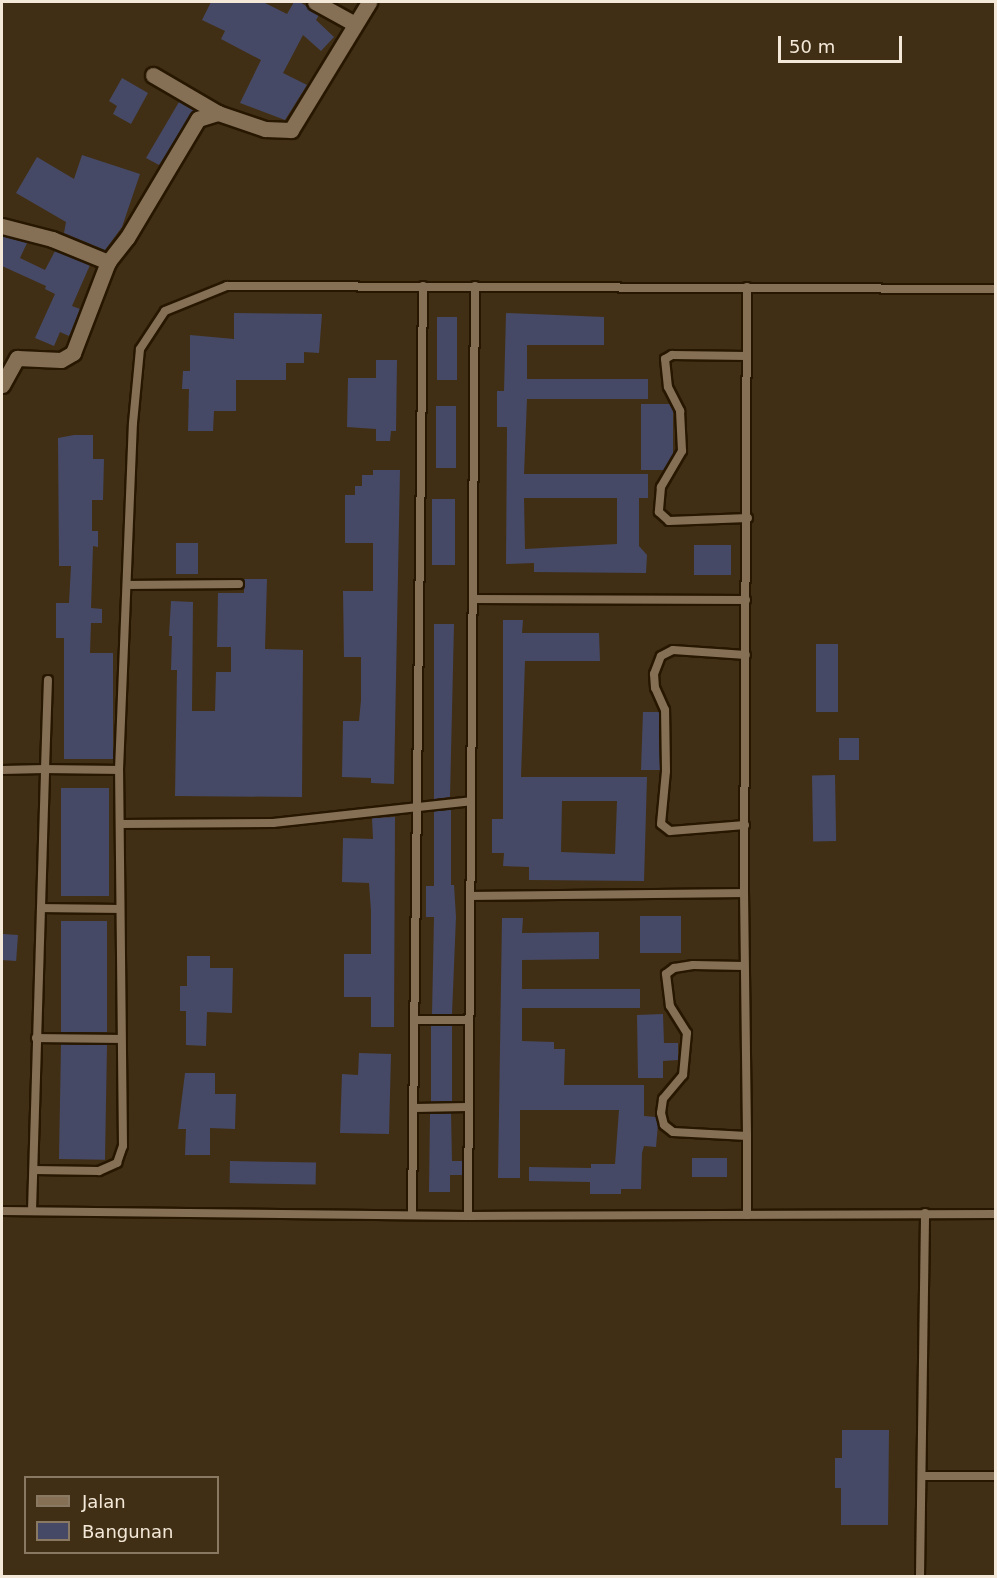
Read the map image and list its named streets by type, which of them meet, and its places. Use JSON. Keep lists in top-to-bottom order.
{
  "legend": ["Jalan", "Bangunan"],
  "scale_bar": "50 m"
}
